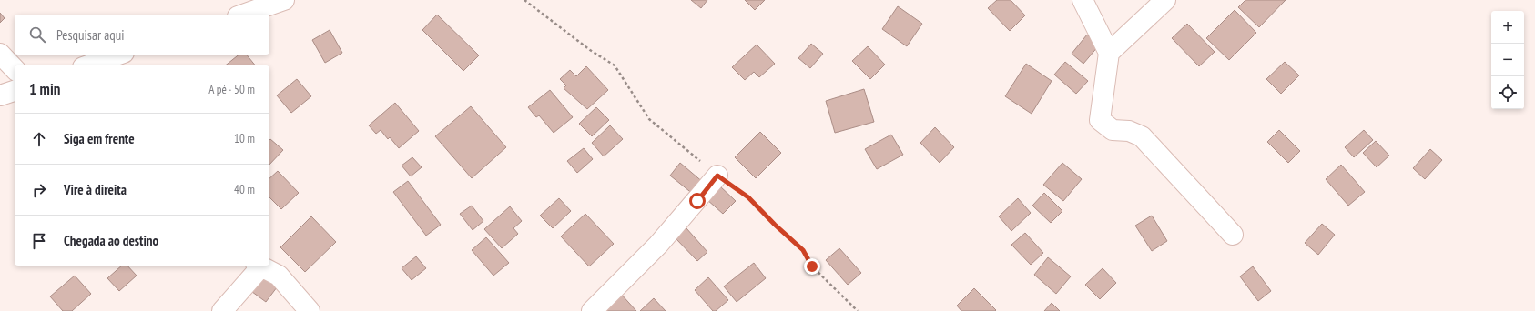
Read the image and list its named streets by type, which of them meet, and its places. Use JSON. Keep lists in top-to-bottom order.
{
  "page": {
    "map_buttons": ["+", "−"],
    "search": "Pesquisar aqui",
    "heading": ["1 min", "A pé · 50 m"],
    "list": [
      ["Siga em frente", "10 m"],
      ["Vire à direita", "40 m"],
      "Chegada ao destino"
    ]
  }
}
